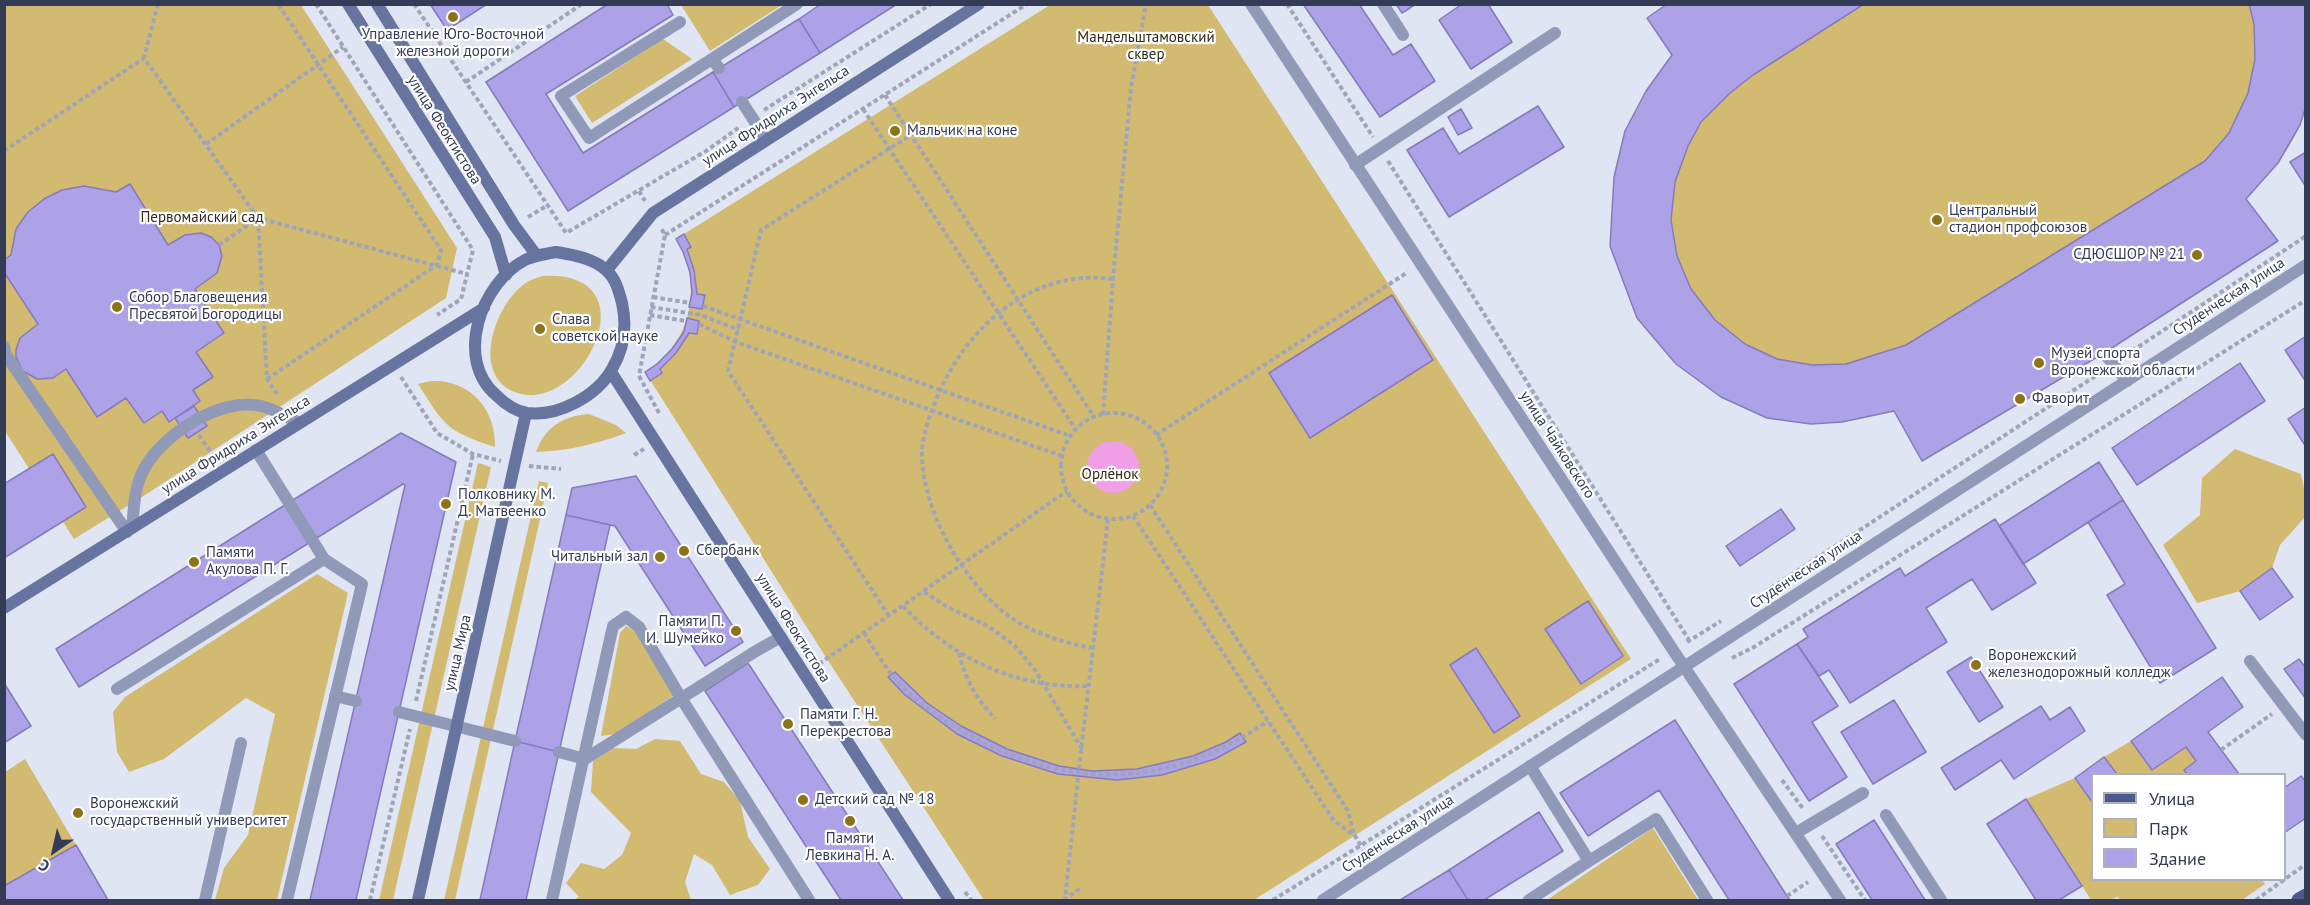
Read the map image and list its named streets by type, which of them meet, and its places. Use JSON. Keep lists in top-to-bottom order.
{
  "streets": {
    "street": [
      "улица Фридриха Энгельса",
      "улица Феоктистова",
      "Студенческая улица",
      "улица Чайковского",
      "улица Мира"
    ]
  },
  "crossings": [
    ["улица Фридриха Энгельса", "улица Феоктистова"],
    ["улица Фридриха Энгельса", "улица Мира"],
    ["улица Феоктистова", "улица Мира"],
    ["Студенческая улица", "улица Чайковского"]
  ],
  "parks": ["Мандельштамовский сквер", "Первомайский сад", "Орлёнок"],
  "places": [
    "Управление Юго-Восточной железной дороги",
    "Мальчик на коне",
    "Центральный стадион профсоюзов",
    "СДЮСШОР № 21",
    "Собор Благовещения Пресвятой Богородицы",
    "Слава советской науке",
    "Музей спорта Воронежской области",
    "Фаворит",
    "Полковнику М. Д. Матвеенко",
    "Сбербанк",
    "Читальный зал",
    "Памяти Акулова П. Г.",
    "Памяти П. И. Шумейко",
    "Воронежский железнодорожный колледж",
    "Памяти Г. Н. Перекрестова",
    "Детский сад № 18",
    "Воронежский государственный университет",
    "Памяти Левкина Н. А."
  ],
  "legend": ["Улица", "Парк", "Здание"],
  "north": "bottom left"
}
